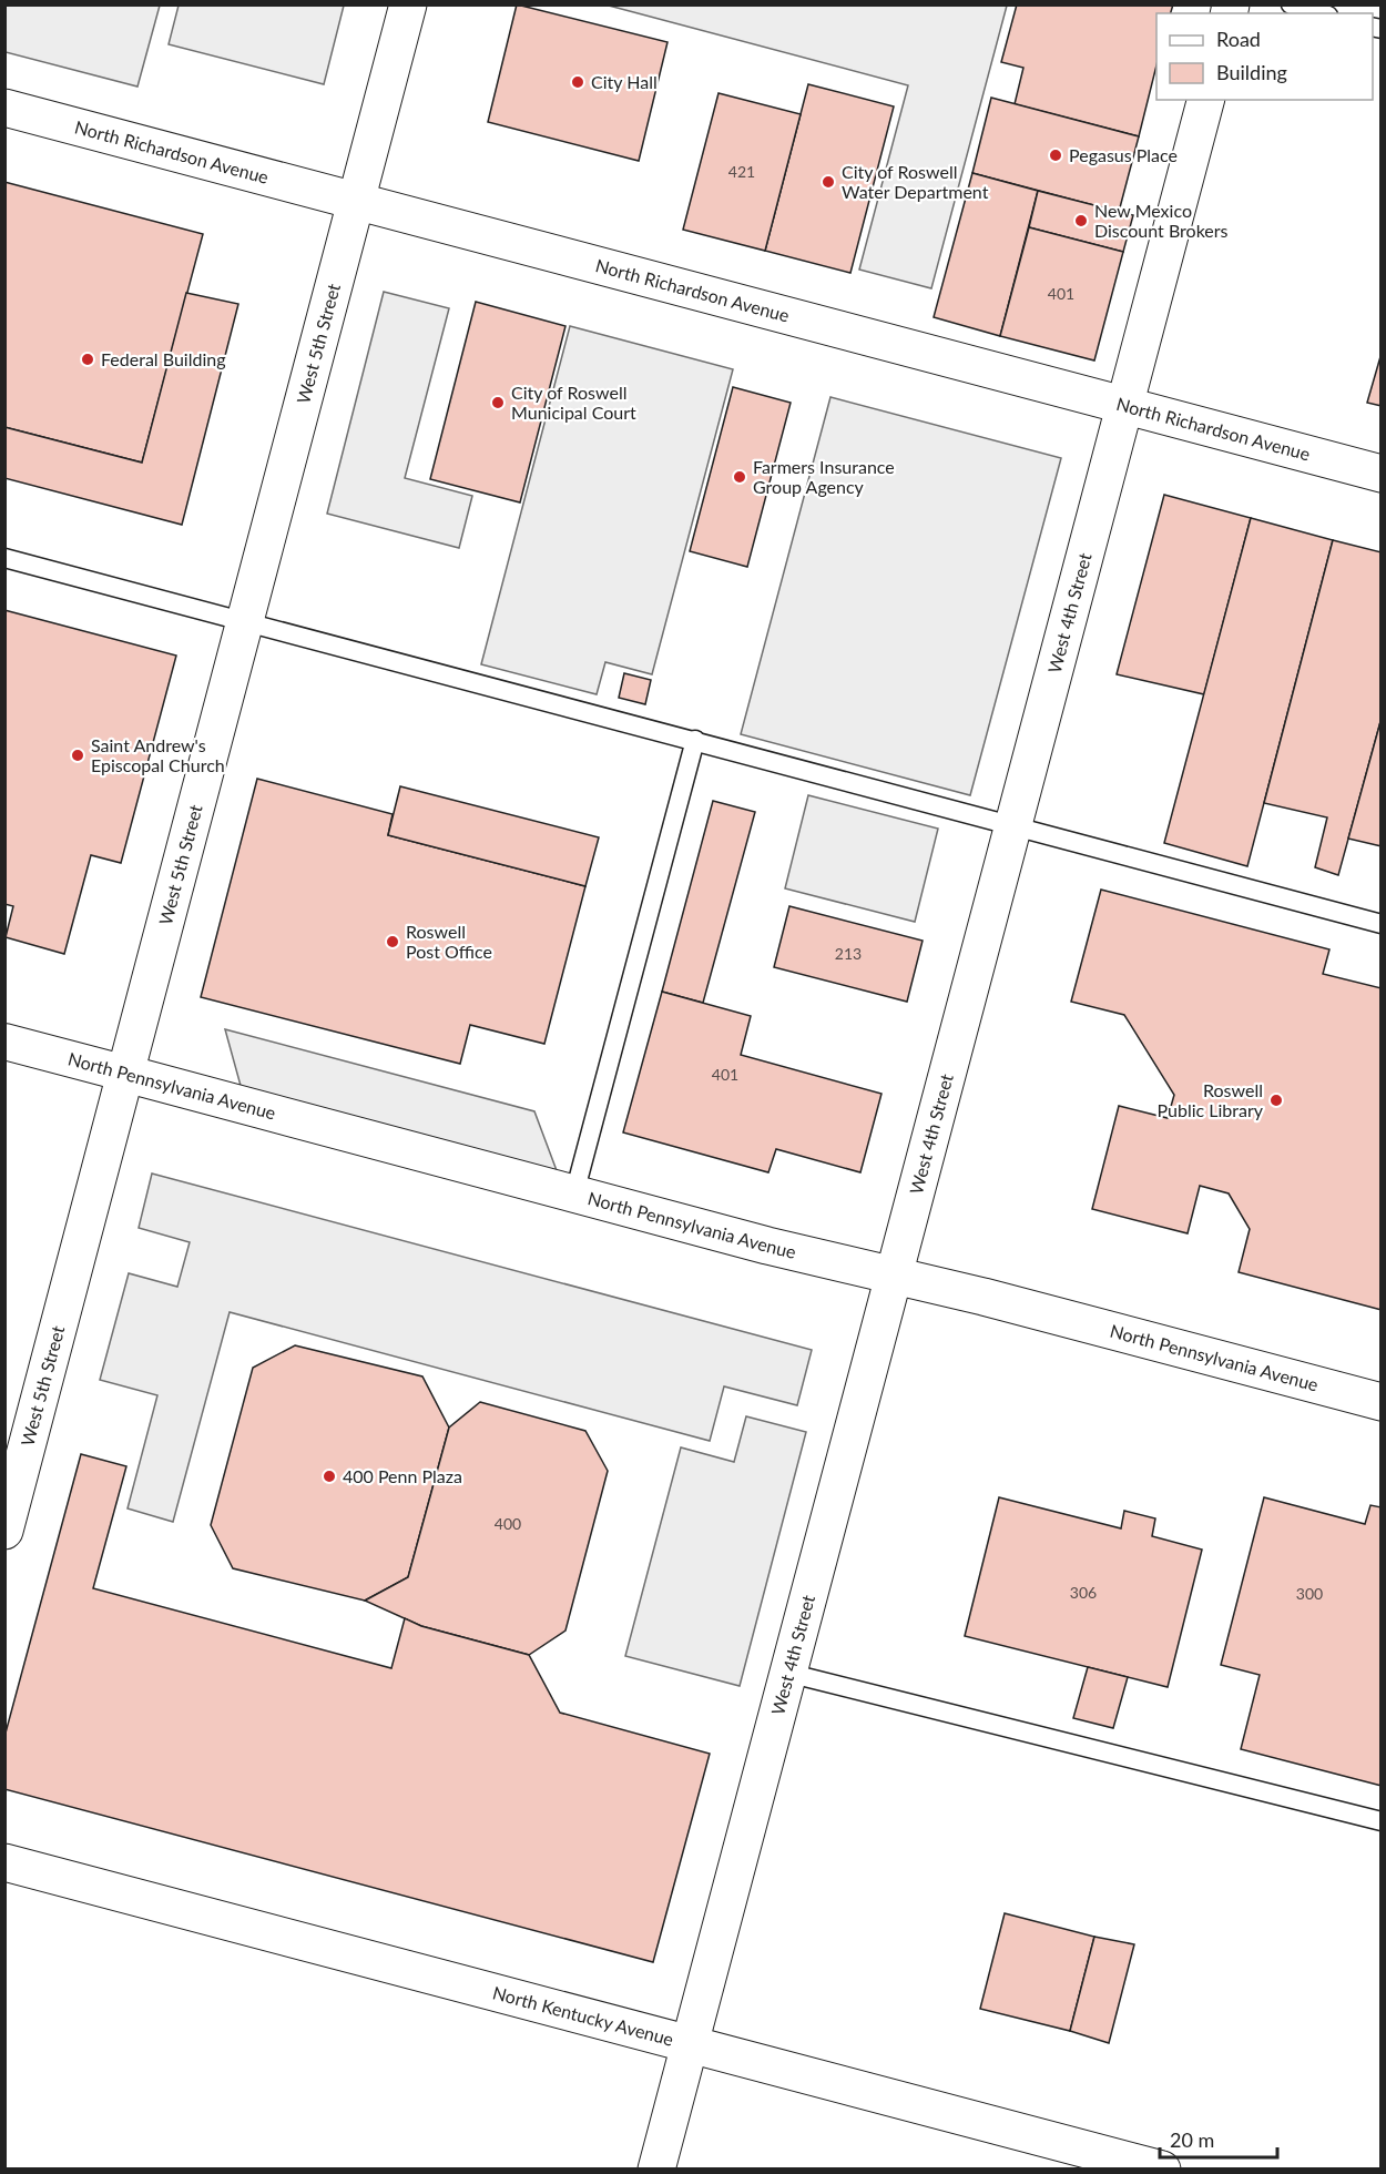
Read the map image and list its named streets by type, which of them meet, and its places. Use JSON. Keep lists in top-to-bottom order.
{
  "streets": {
    "street": [
      "North Richardson Avenue",
      "West 5th Street",
      "West 4th Street",
      "North Pennsylvania Avenue",
      "North Kentucky Avenue"
    ]
  },
  "crossings": [
    ["North Richardson Avenue", "West 5th Street"],
    ["North Richardson Avenue", "West 4th Street"],
    ["West 5th Street", "North Pennsylvania Avenue"],
    ["West 4th Street", "North Pennsylvania Avenue"],
    ["West 4th Street", "North Kentucky Avenue"]
  ],
  "places": [
    "City Hall",
    "Pegasus Place",
    "City of Roswell Water Department",
    "New Mexico Discount Brokers",
    "Federal Building",
    "City of Roswell Municipal Court",
    "Farmers Insurance Group Agency",
    "Saint Andrew's Episcopal Church",
    "Roswell Post Office",
    "Roswell Public Library",
    "400 Penn Plaza"
  ],
  "house_numbers": [
    "421",
    "401",
    "213",
    "401",
    "400",
    "306",
    "300"
  ],
  "legend": ["Road", "Building"],
  "scale_bar": "20 m"
}
